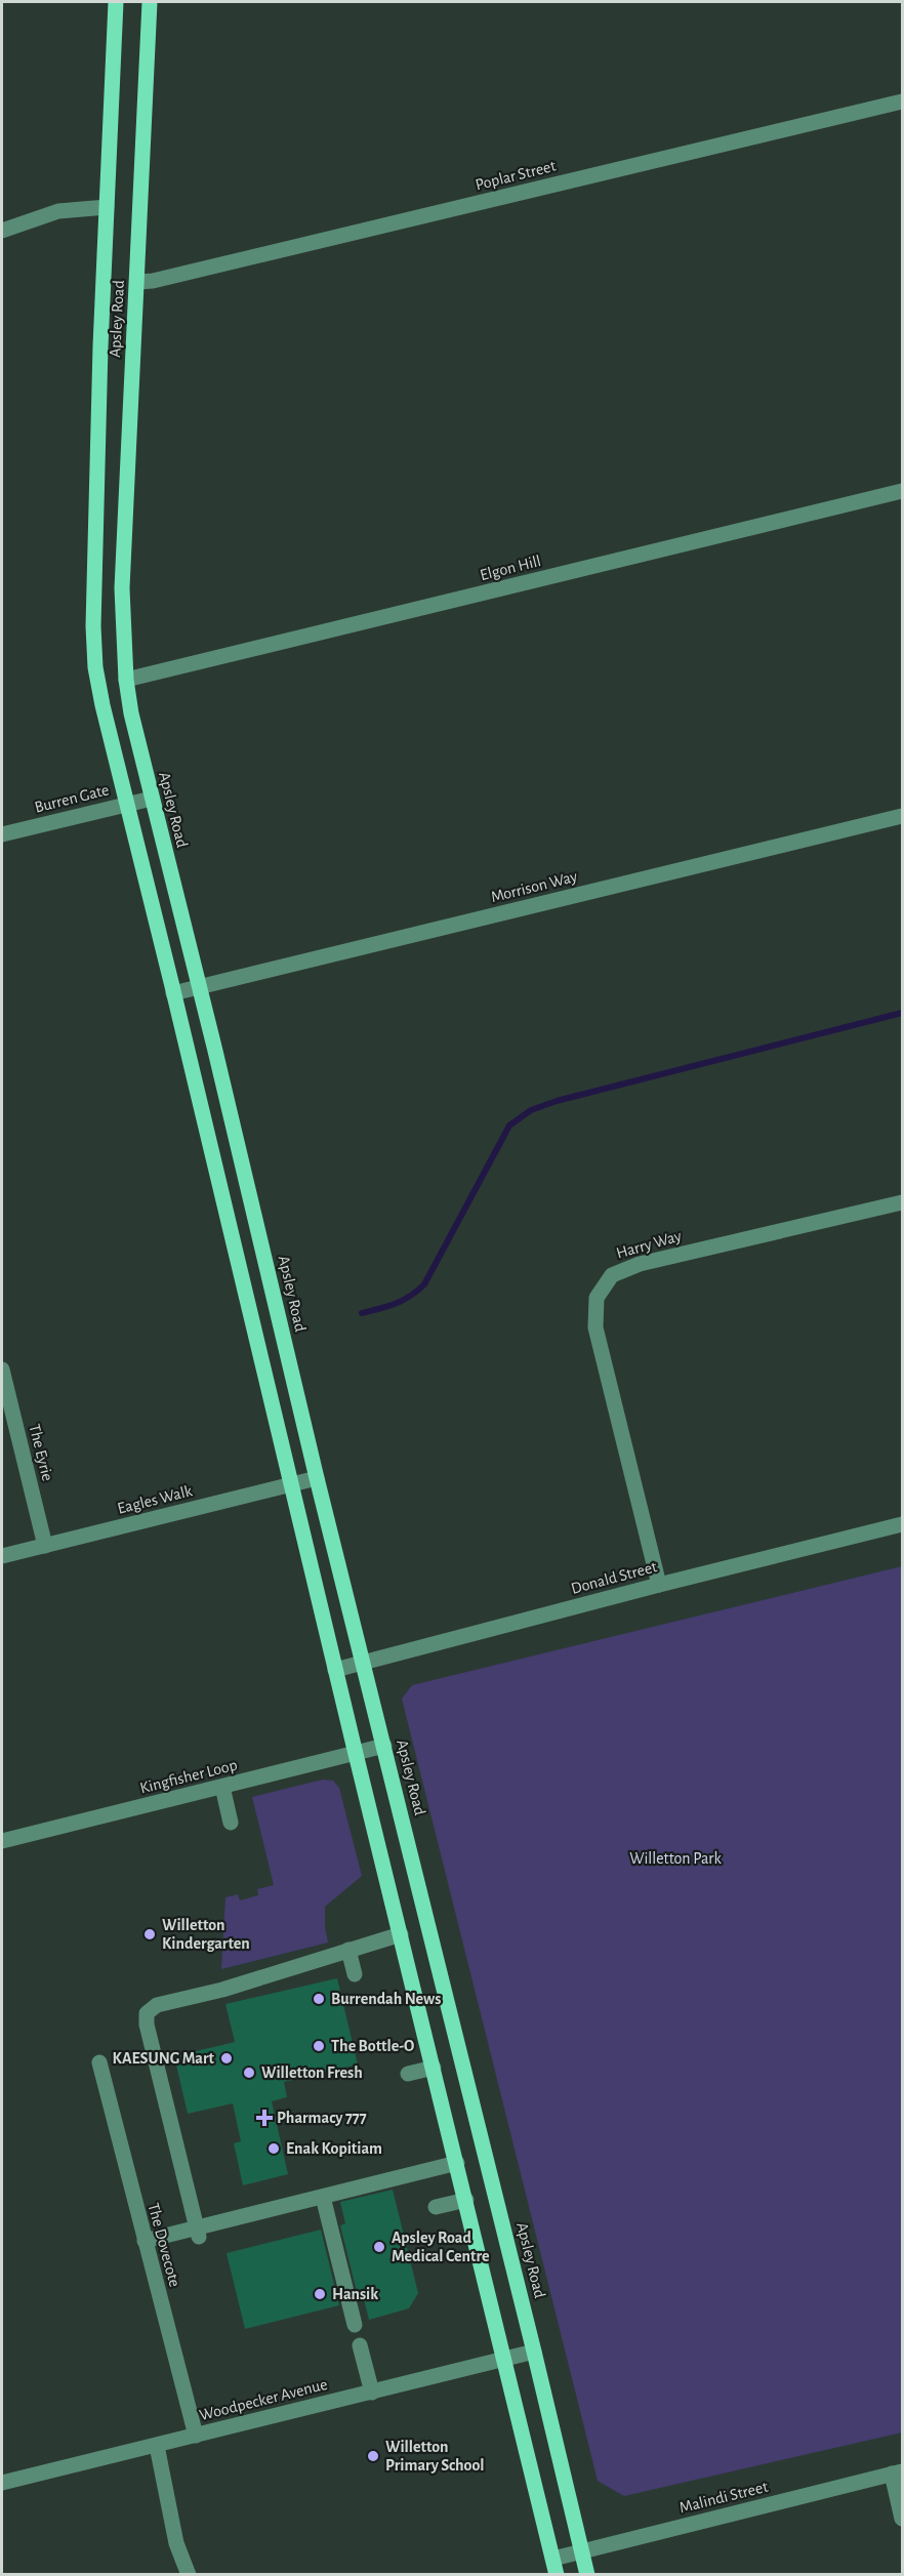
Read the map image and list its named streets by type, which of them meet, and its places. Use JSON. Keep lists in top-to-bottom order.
{
  "streets": {
    "main road": ["Apsley Road"],
    "street": [
      "Poplar Street",
      "Elgon Hill",
      "Burren Gate",
      "Morrison Way",
      "Harry Way",
      "The Eyrie",
      "Eagles Walk",
      "Donald Street",
      "Kingfisher Loop",
      "The Dovecote",
      "Woodpecker Avenue",
      "Malindi Street"
    ]
  },
  "crossings": [
    ["Poplar Street", "Apsley Road"],
    ["Apsley Road", "Elgon Hill"],
    ["Apsley Road", "Burren Gate"],
    ["Apsley Road", "Morrison Way"],
    ["Apsley Road", "Eagles Walk"],
    ["Apsley Road", "Donald Street"],
    ["Apsley Road", "Kingfisher Loop"],
    ["Apsley Road", "Woodpecker Avenue"],
    ["Apsley Road", "Malindi Street"],
    ["Harry Way", "Donald Street"],
    ["The Eyrie", "Eagles Walk"],
    ["The Dovecote", "Woodpecker Avenue"]
  ],
  "parks": ["Willetton Park"],
  "places": {
    "other": [
      "Willetton Kindergarten",
      "Burrendah News",
      "The Bottle-O",
      "KAESUNG Mart",
      "Willetton Fresh",
      "Enak Kopitiam",
      "Apsley Road Medical Centre",
      "Hansik",
      "Willetton Primary School"
    ],
    "health": ["Pharmacy 777"]
  }
}
